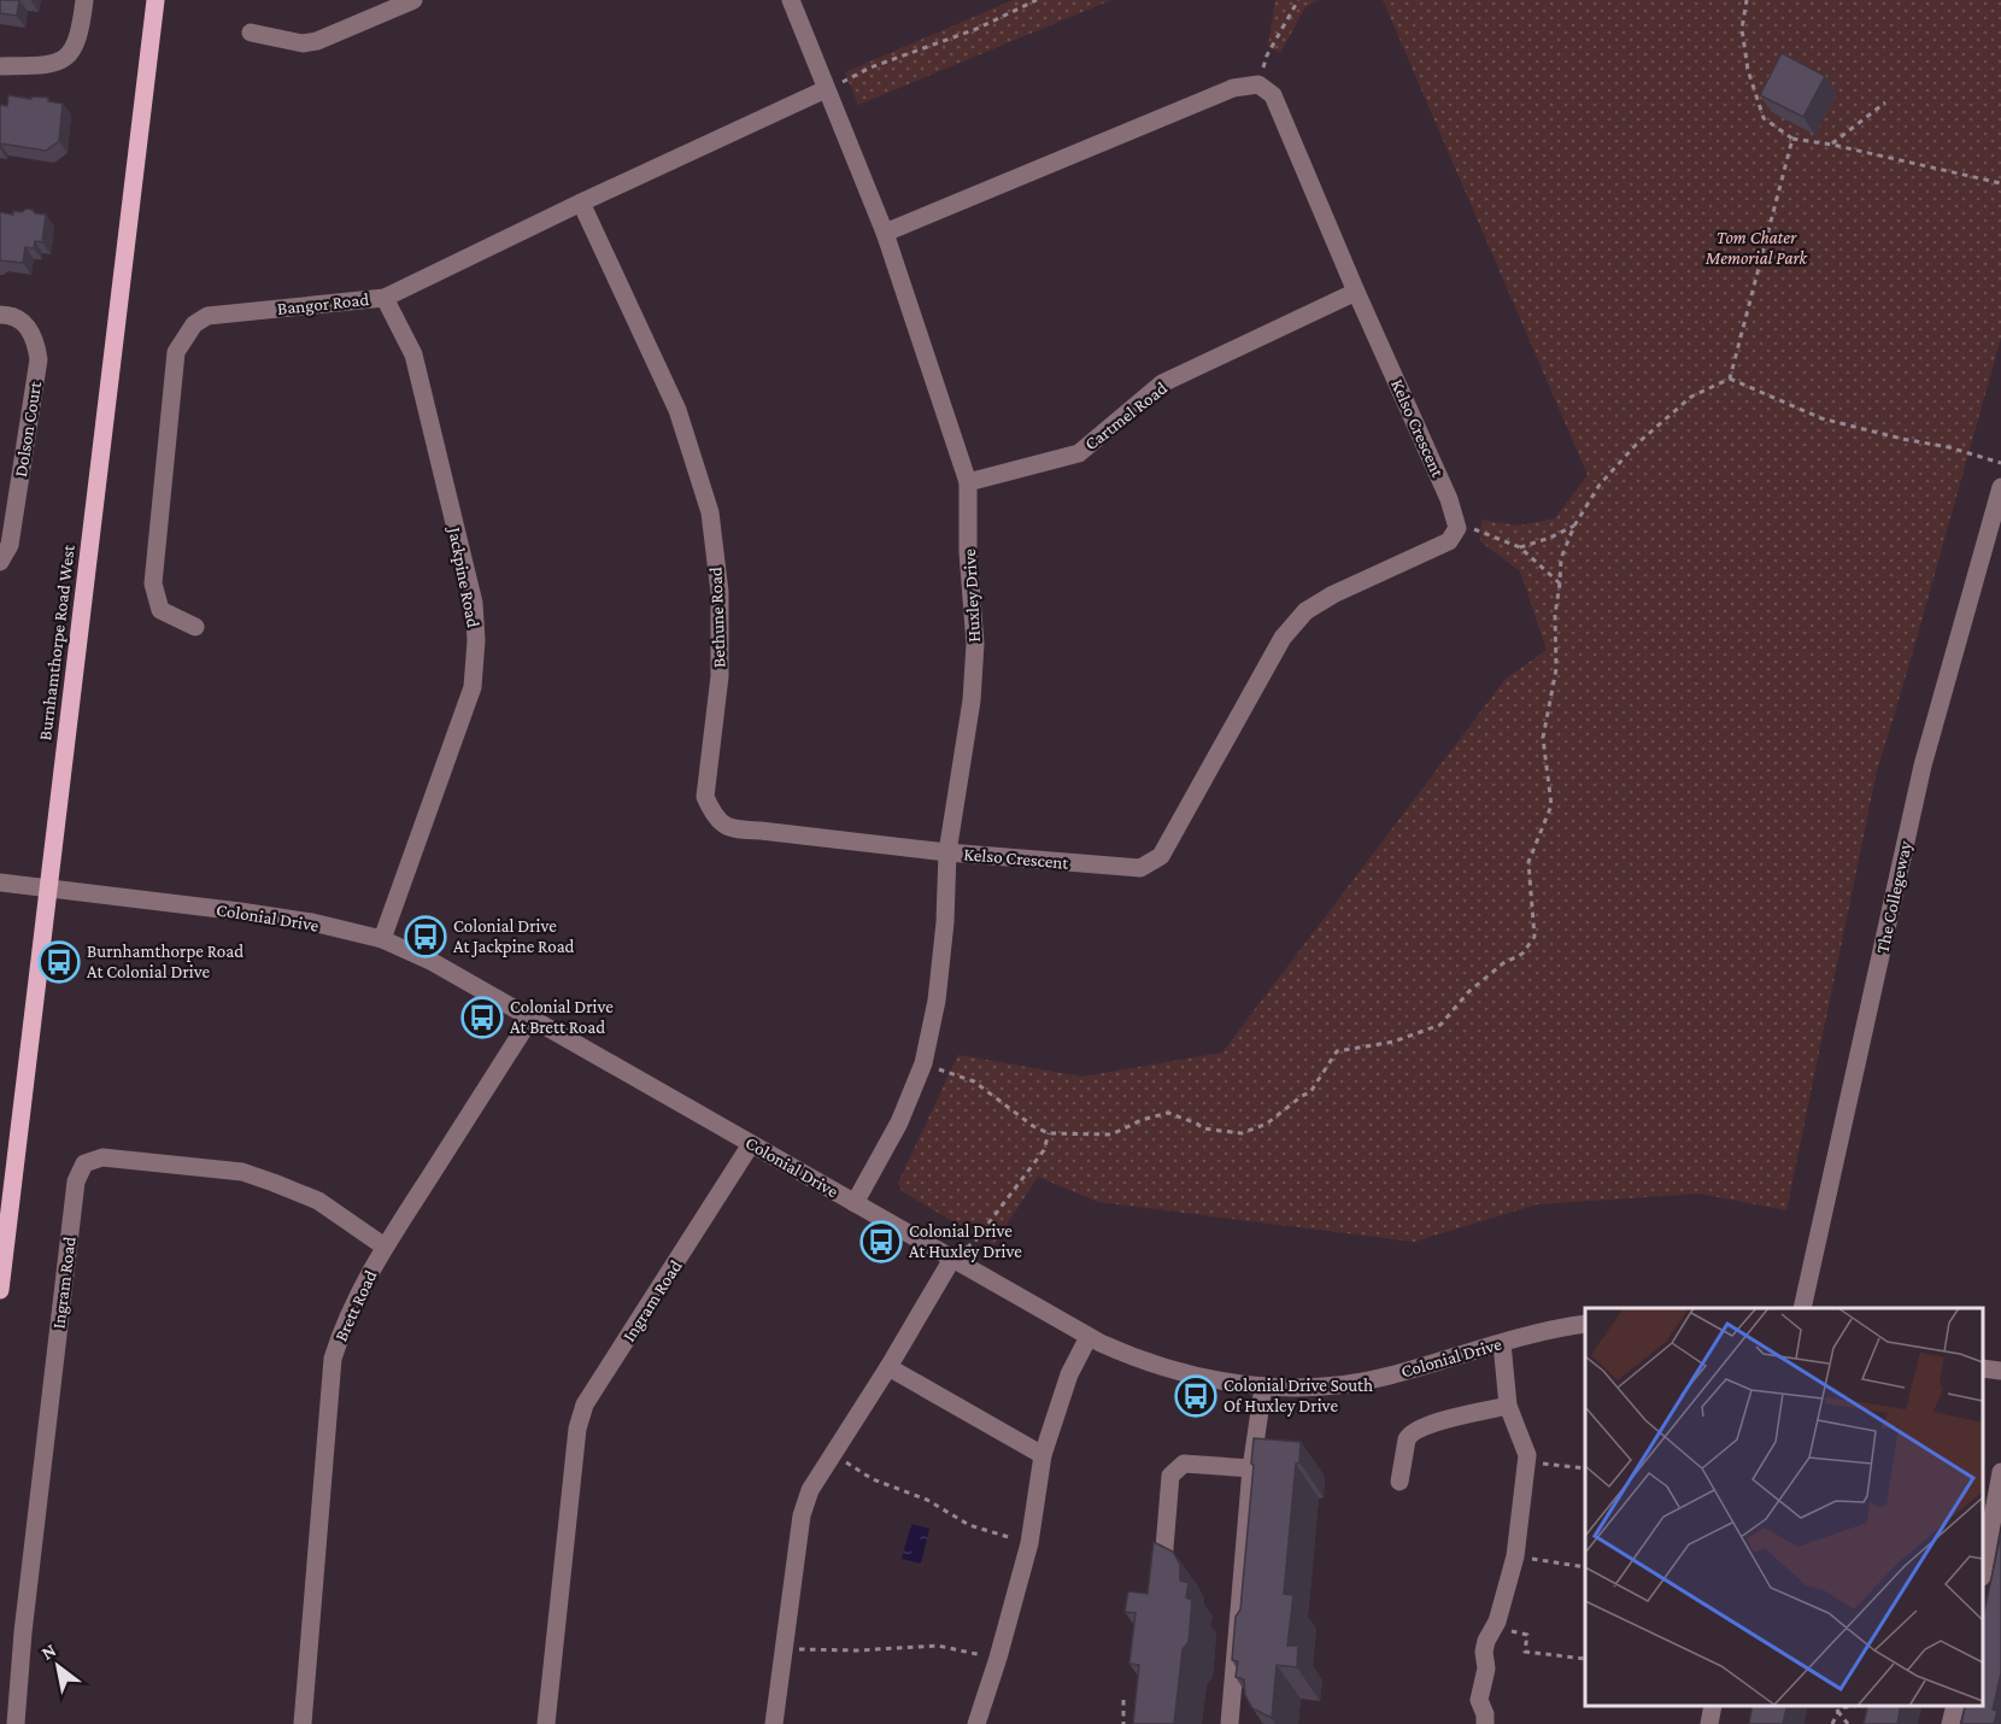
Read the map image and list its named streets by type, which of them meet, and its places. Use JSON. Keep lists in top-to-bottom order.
{
  "streets": {
    "main road": ["Burnhamthorpe Road West"],
    "street": [
      "Bangor Road",
      "Cartmel Road",
      "Kelso Crescent",
      "Dolson Court",
      "Jackpine Road",
      "Huxley Drive",
      "Bethune Road",
      "The Collegeway",
      "Colonial Drive",
      "Ingram Road",
      "Brett Road"
    ]
  },
  "crossings": [
    ["Bangor Road", "Jackpine Road"],
    ["Bangor Road", "Huxley Drive"],
    ["Bangor Road", "Bethune Road"],
    ["Cartmel Road", "Kelso Crescent"],
    ["Cartmel Road", "Huxley Drive"],
    ["Kelso Crescent", "Huxley Drive"],
    ["Kelso Crescent", "Bethune Road"],
    ["Jackpine Road", "Colonial Drive"],
    ["Huxley Drive", "Bethune Road"],
    ["Huxley Drive", "Colonial Drive"],
    ["Burnhamthorpe Road West", "Colonial Drive"],
    ["Colonial Drive", "Ingram Road"],
    ["Colonial Drive", "Brett Road"],
    ["Ingram Road", "Brett Road"]
  ],
  "parks": ["Tom Chater Memorial Park"],
  "places": {
    "bus stop": [
      "Colonial Drive At Jackpine Road",
      "Burnhamthorpe Road At Colonial Drive",
      "Colonial Drive At Brett Road",
      "Colonial Drive At Huxley Drive",
      "Colonial Drive South Of Huxley Drive"
    ]
  },
  "north": "top left"
}
